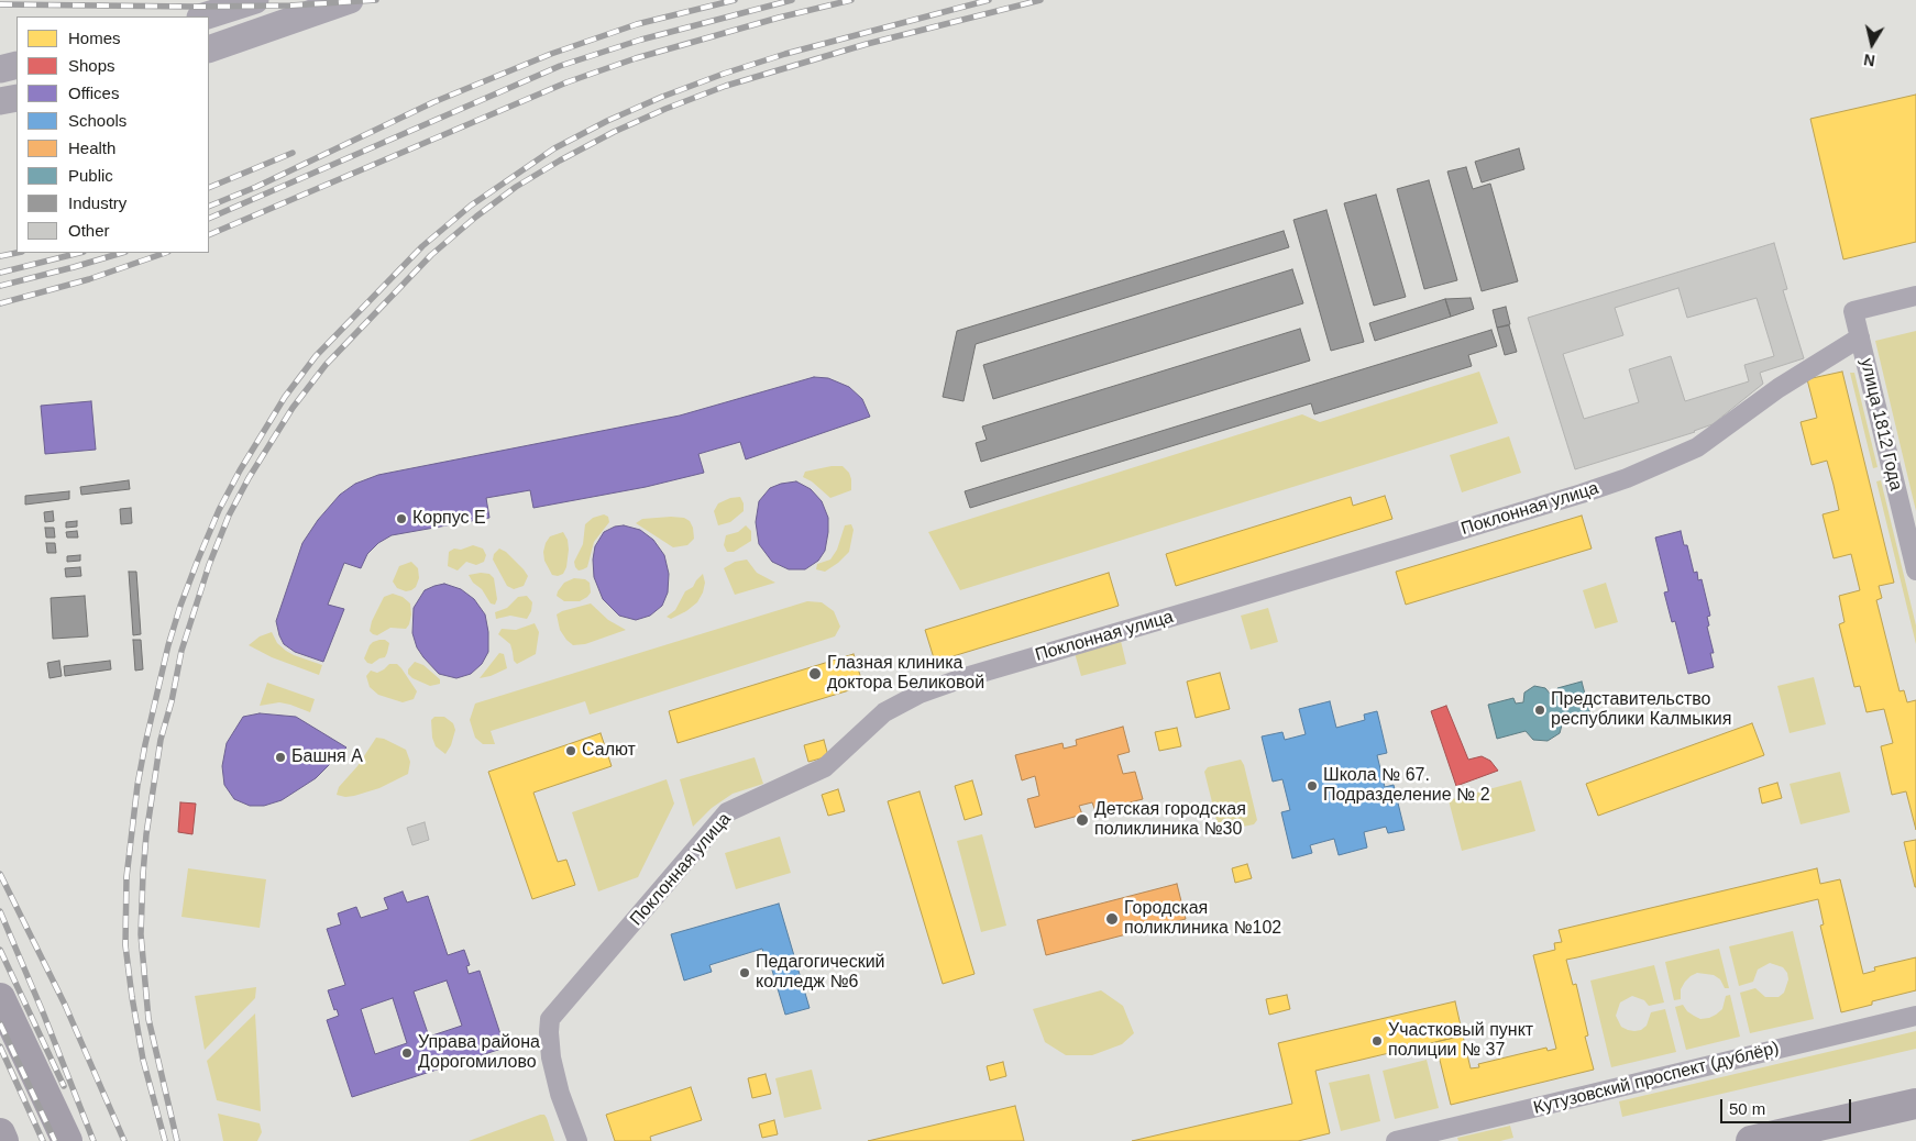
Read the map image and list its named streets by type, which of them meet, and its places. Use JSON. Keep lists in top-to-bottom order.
{
  "streets": {
    "street": ["улица 1812 Года", "Поклонная улица", "Кутузовский проспект (дублёр)"]
  },
  "crossings": [
    ["улица 1812 Года", "Поклонная улица"]
  ],
  "places": [
    "Корпус E",
    "Глазная клиника доктора Беликовой",
    "Представительство республики Калмыкия",
    "Салют",
    "Башня А",
    "Школа № 67. Подразделение № 2",
    "Детская городская поликлиника №30",
    "Городская поликлиника №102",
    "Педагогический колледж №6",
    "Участковый пункт полиции № 37",
    "Управа района Дорогомилово"
  ],
  "legend": [
    "Homes",
    "Shops",
    "Offices",
    "Schools",
    "Health",
    "Public",
    "Industry",
    "Other"
  ],
  "scale_bar": "50 m",
  "north": "bottom"
}
